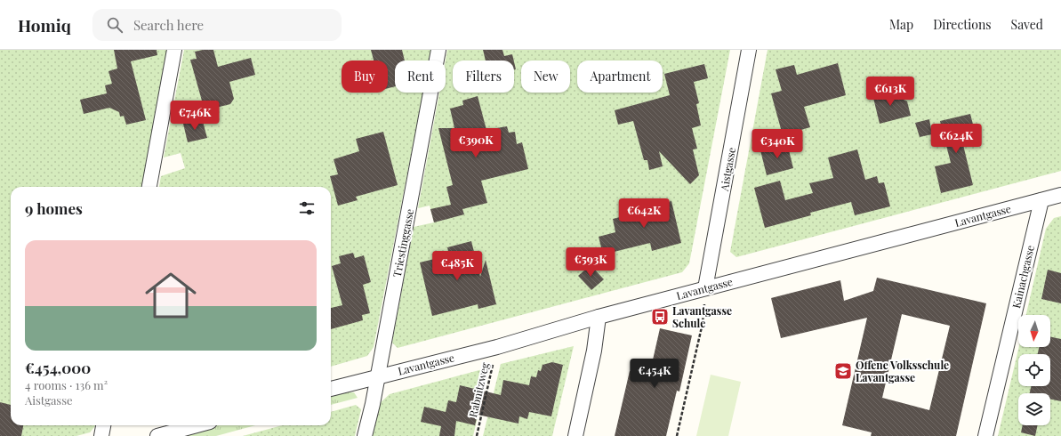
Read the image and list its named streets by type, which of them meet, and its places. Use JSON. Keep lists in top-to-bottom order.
{
  "streets": {
    "street": [
      "Aistgasse",
      "Lavantgasse",
      "Triestinggasse",
      "Kainachgasse"
    ],
    "path": ["Rabnitzweg"]
  },
  "crossings": [
    ["Aistgasse", "Lavantgasse"],
    ["Lavantgasse", "Triestinggasse"],
    ["Lavantgasse", "Kainachgasse"],
    ["Lavantgasse", "Rabnitzweg"]
  ],
  "places": {
    "bus stop": ["Lavantgasse Schule"],
    "school or university": ["Offene Volksschule Lavantgasse"]
  },
  "north": "bottom",
  "page": {
    "header": "Homiq",
    "search": "Search here",
    "nav": ["Map", "Directions", "Saved"],
    "chip": [
      "Buy",
      "Rent",
      "Filters",
      "New",
      "Apartment"
    ],
    "price": [
      "€613K",
      "€746K",
      "€624K",
      "€390K",
      "€340K",
      "€642K",
      "€593K",
      "€485K",
      "€454K"
    ],
    "heading": "9 homes",
    "list": [
      {
        "name": "€454,000",
        "note": "4 rooms · 136 m² · Aistgasse"
      }
    ]
  }
}
